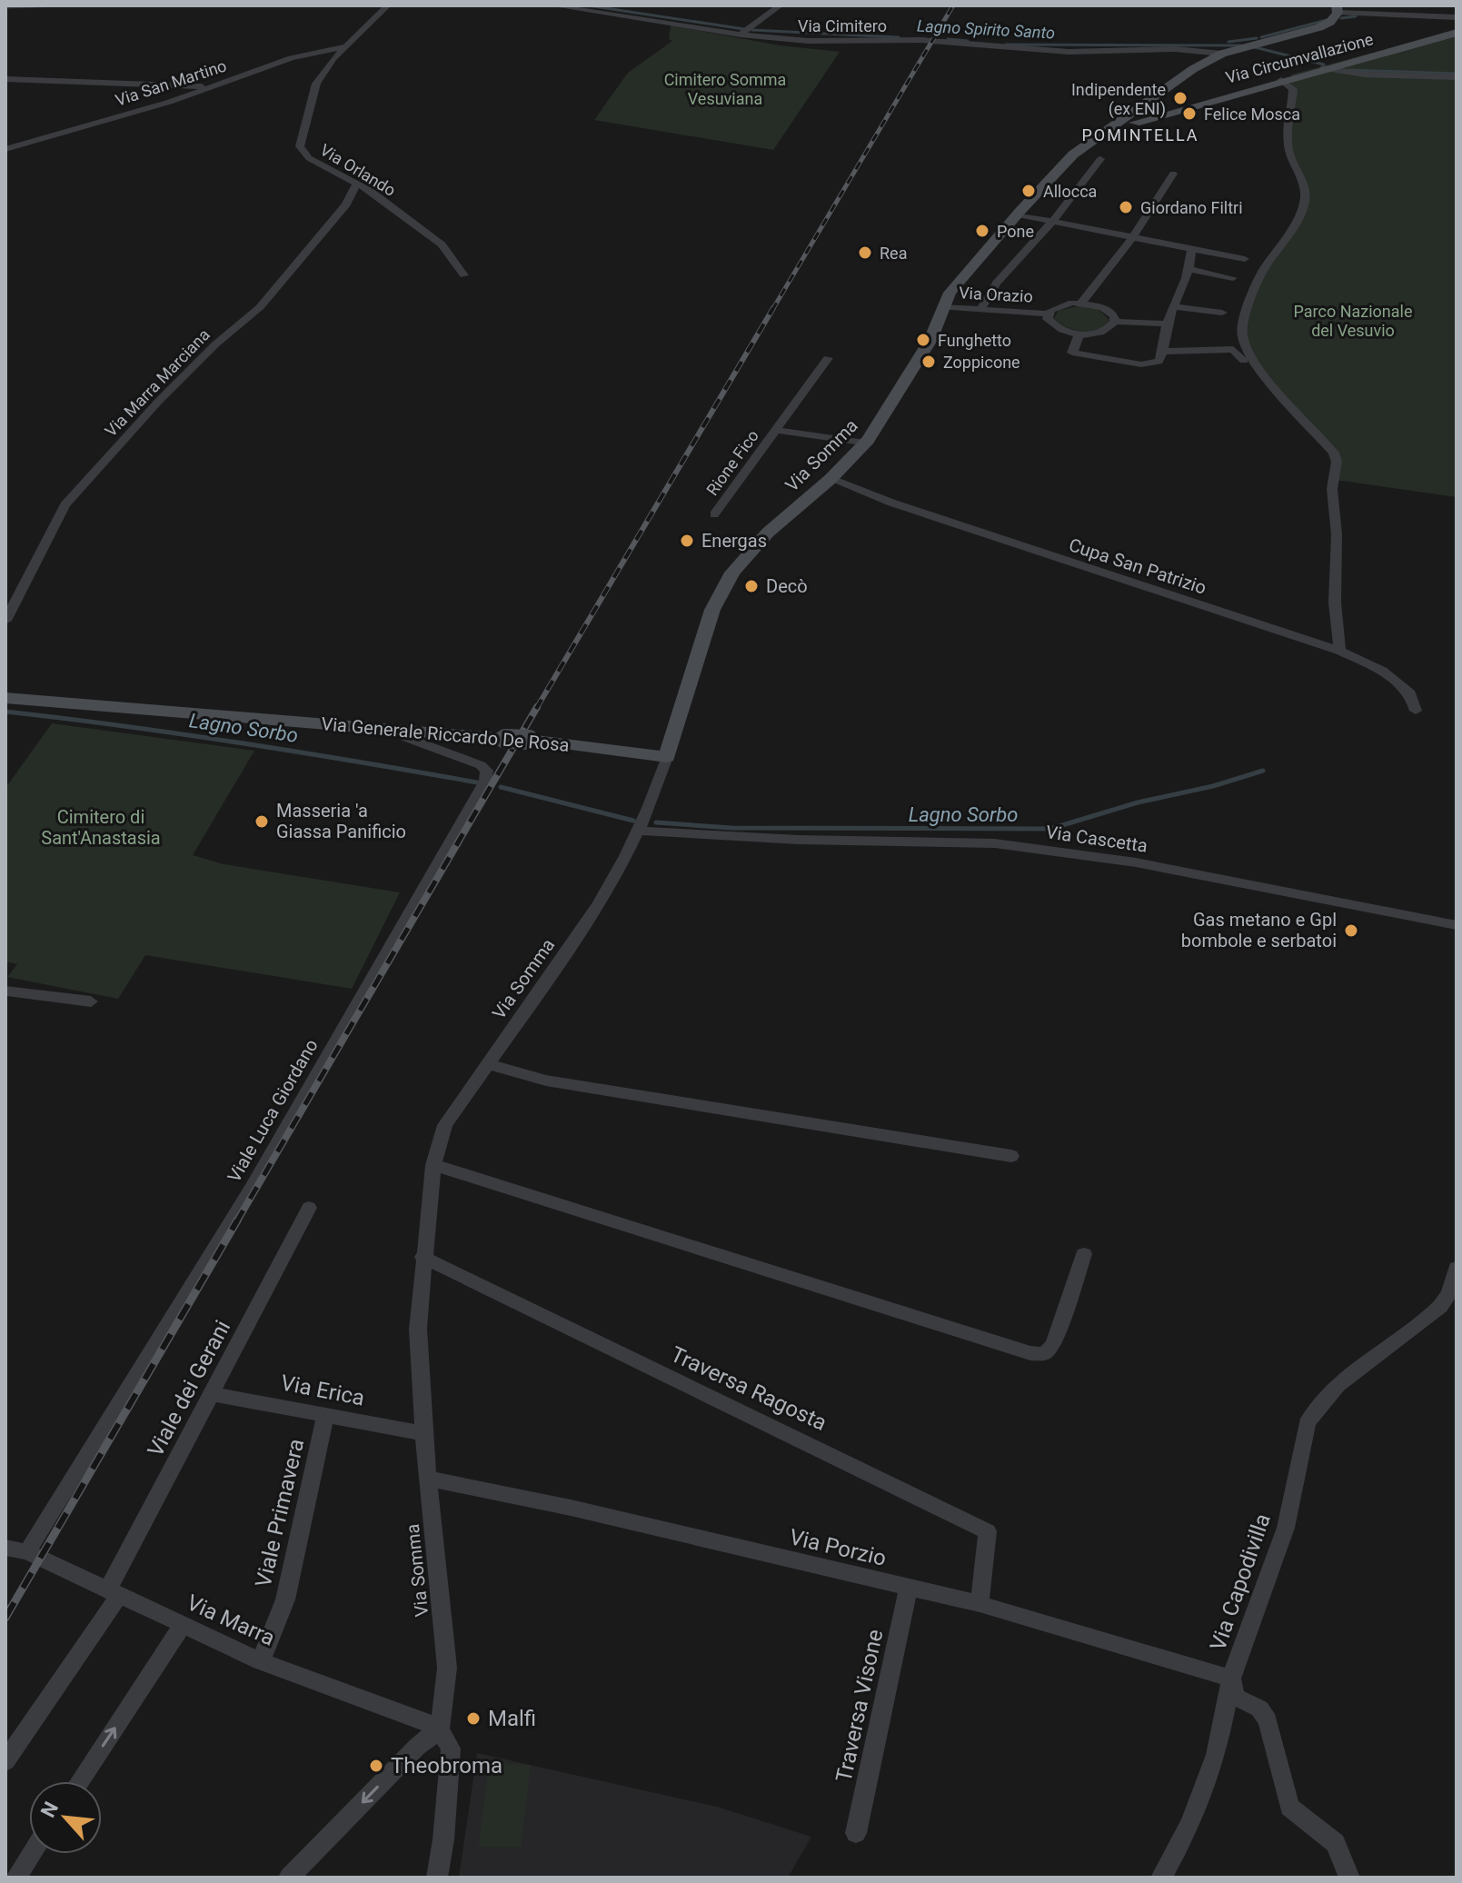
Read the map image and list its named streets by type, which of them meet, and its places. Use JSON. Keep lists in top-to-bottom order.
{
  "streets": {
    "main road": ["Via Circumvallazione", "Via Somma", "Via Generale Riccardo De Rosa"],
    "street": [
      "Via Cimitero",
      "Via San Martino",
      "Via Orlando",
      "Via Orazio",
      "Via Marra Marciana",
      "Rione Fico",
      "Cupa San Patrizio",
      "Via Cascetta",
      "Viale Luca Giordano",
      "Viale dei Gerani",
      "Traversa Ragosta",
      "Via Erica",
      "Viale Primavera",
      "Via Porzio",
      "Via Capodivilla",
      "Via Marra",
      "Traversa Visone"
    ]
  },
  "crossings": [
    ["Via Circumvallazione", "Via Somma"],
    ["Via San Martino", "Via Orlando"],
    ["Via Orlando", "Via Marra Marciana"],
    ["Via Orazio", "Via Somma"],
    ["Via Somma", "Rione Fico"],
    ["Via Somma", "Cupa San Patrizio"],
    ["Via Somma", "Via Generale Riccardo De Rosa"],
    ["Via Somma", "Via Cascetta"],
    ["Via Somma", "Traversa Ragosta"],
    ["Via Somma", "Via Erica"],
    ["Via Somma", "Via Porzio"],
    ["Via Somma", "Via Marra"],
    ["Via Generale Riccardo De Rosa", "Viale Luca Giordano"],
    ["Viale Luca Giordano", "Via Marra"],
    ["Viale dei Gerani", "Via Erica"],
    ["Viale dei Gerani", "Via Marra"],
    ["Traversa Ragosta", "Via Porzio"],
    ["Via Erica", "Viale Primavera"],
    ["Viale Primavera", "Via Marra"],
    ["Via Porzio", "Via Capodivilla"],
    ["Via Porzio", "Traversa Visone"]
  ],
  "districts": ["POMINTELLA"],
  "water": ["Lagno Spirito Santo", "Lagno Sorbo"],
  "parks": ["Cimitero Somma Vesuviana", "Parco Nazionale del Vesuvio", "Cimitero di Sant'Anastasia"],
  "places": [
    "Indipendente (ex ENI)",
    "Felice Mosca",
    "Allocca",
    "Giordano Filtri",
    "Pone",
    "Rea",
    "Funghetto",
    "Zoppicone",
    "Energas",
    "Decò",
    "Masseria 'a Giassa Panificio",
    "Gas metano e Gpl bombole e serbatoi",
    "Malfi",
    "Theobroma"
  ],
  "north": "top left"
}
